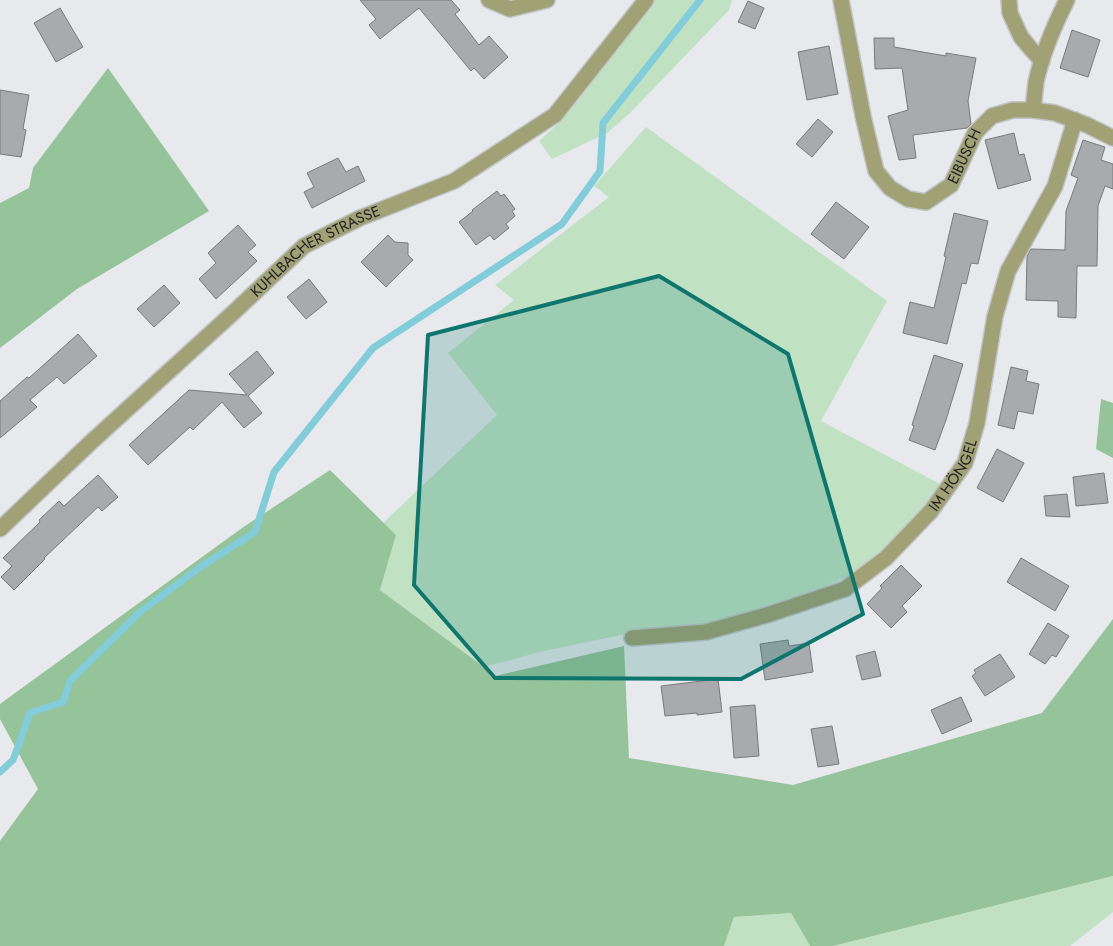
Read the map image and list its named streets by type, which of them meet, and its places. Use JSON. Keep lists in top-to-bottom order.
{
  "streets": {
    "street": ["EIBUSCH", "KUHLBACHER STRASSE", "IM HÖNGEL"]
  },
  "crossings": [
    ["EIBUSCH", "IM HÖNGEL"]
  ]
}
